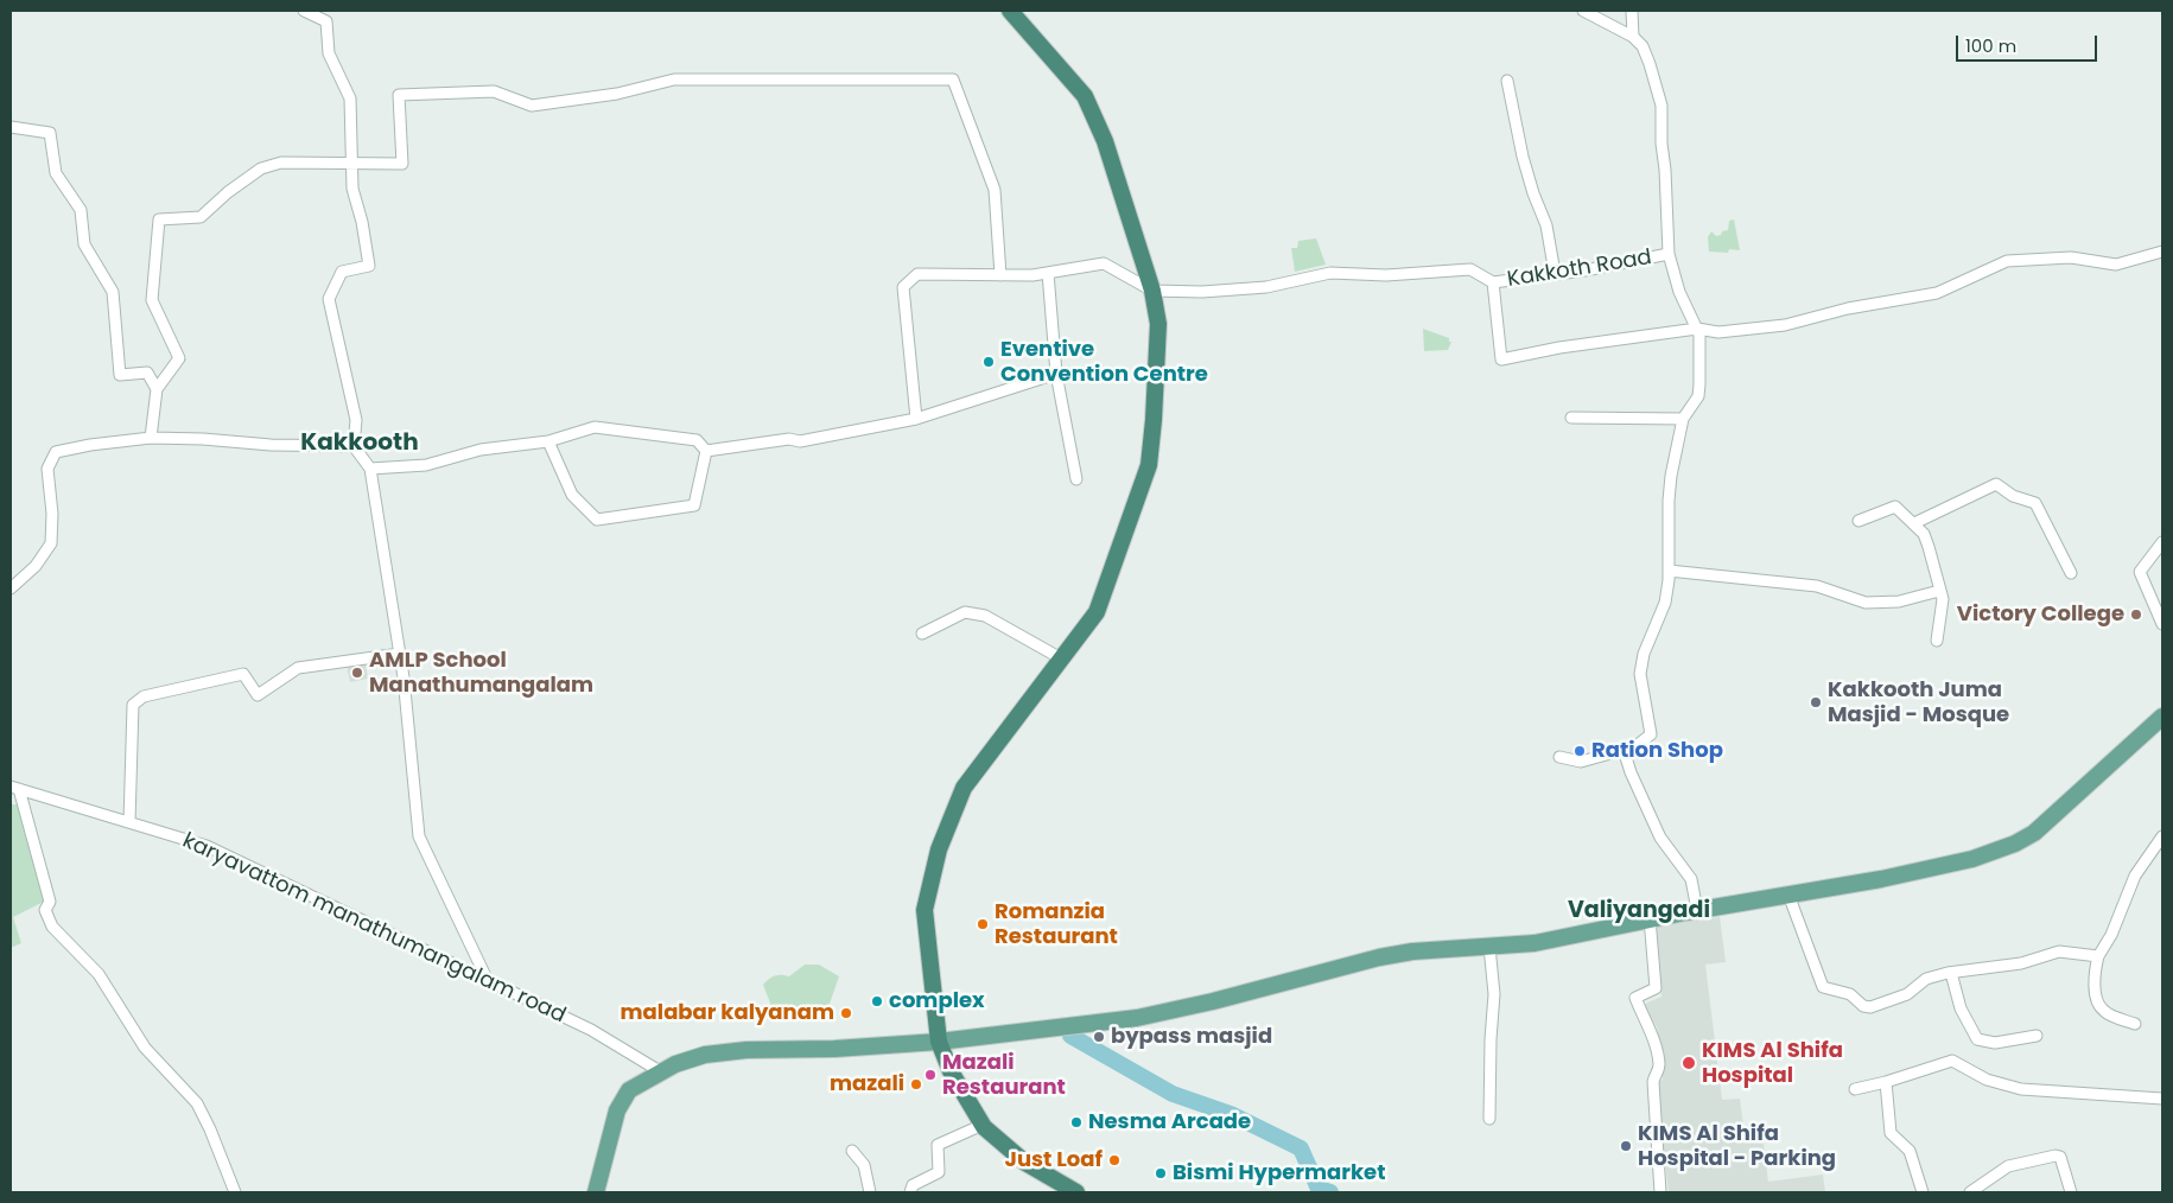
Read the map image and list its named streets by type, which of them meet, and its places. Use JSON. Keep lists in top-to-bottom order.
{
  "streets": {
    "street": ["Kakkoth Road", "karyavattom manathumangalam road"]
  },
  "districts": ["Kakkooth", "Valiyangadi"],
  "places": [
    "Eventive Convention Centre",
    "Victory College",
    "AMLP School Manathumangalam",
    "Kakkooth Juma Masjid - Mosque",
    "Ration Shop",
    "Romanzia Restaurant",
    "complex",
    "malabar kalyanam",
    "bypass masjid",
    "KIMS Al Shifa Hospital",
    "Mazali Restaurant",
    "mazali",
    "Nesma Arcade",
    "KIMS Al Shifa Hospital - Parking",
    "Just Loaf",
    "Bismi Hypermarket"
  ],
  "scale_bar": "100 m"
}
